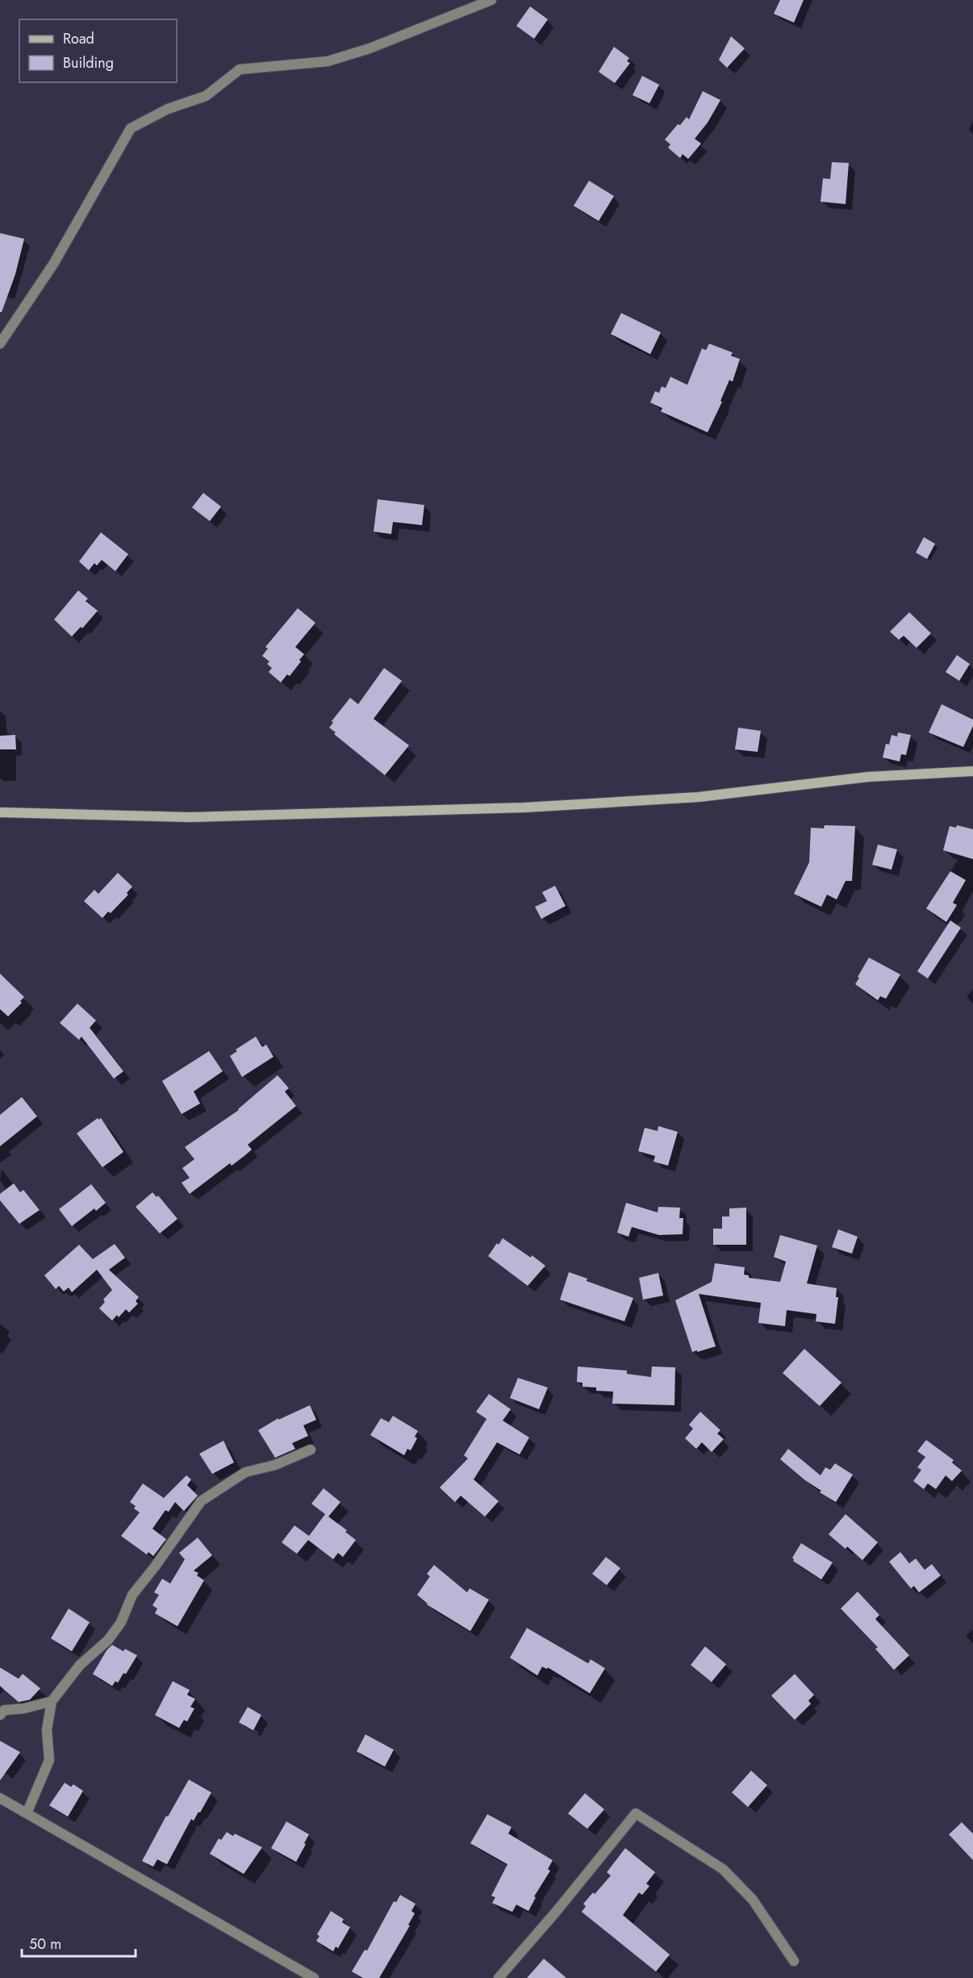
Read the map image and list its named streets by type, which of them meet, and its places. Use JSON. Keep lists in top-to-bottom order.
{
  "legend": ["Road", "Building"],
  "scale_bar": "50 m"
}
